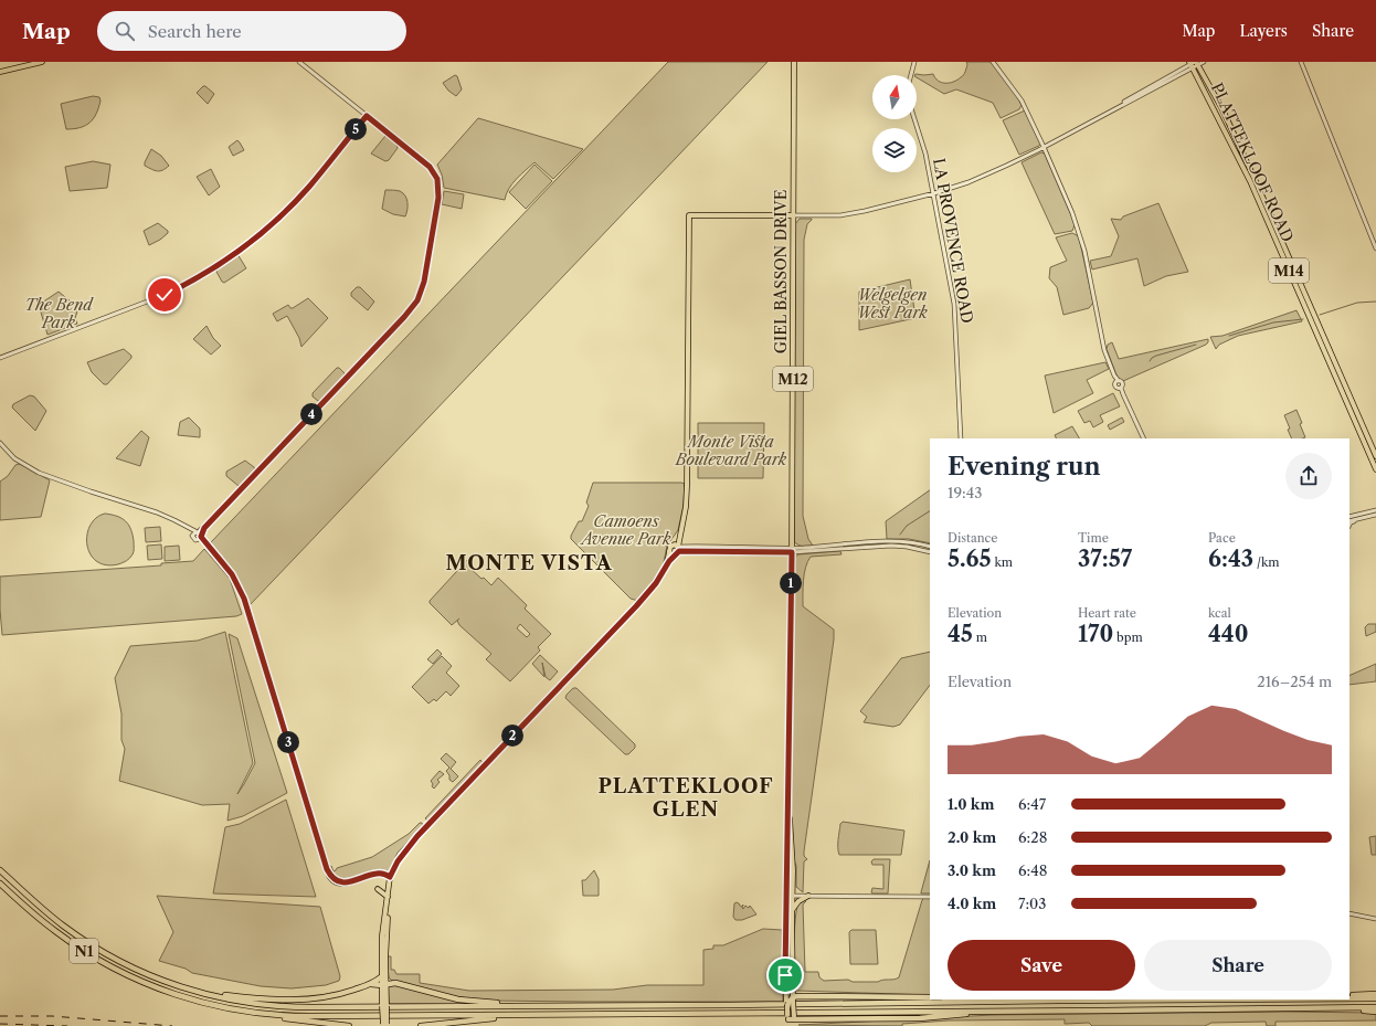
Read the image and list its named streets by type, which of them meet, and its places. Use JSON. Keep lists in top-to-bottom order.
{
  "streets": {
    "highway": ["N1"],
    "main road": [
      "PLATTEKLOOF ROAD",
      "M14",
      "GIEL BASSON DRIVE",
      "M12"
    ],
    "street": ["LA PROVENCE ROAD"]
  },
  "districts": ["MONTE VISTA", "PLATTEKLOOF GLEN"],
  "parks": [
    "Welgelgen West Park",
    "The Bend Park",
    "Monte Vista Boulevard Park",
    "Camoens Avenue Park"
  ],
  "north": "top",
  "page": {
    "header": "Map",
    "search": "Search here",
    "nav": ["Map", "Layers", "Share"],
    "pins": [
      "5",
      "4",
      "1",
      "2",
      "3"
    ],
    "heading": ["Evening run", "19:43"],
    "stats": [
      ["Distance", "5.65 km"],
      ["Time", "37:57"],
      ["Pace", "6:43 /km"],
      ["Elevation", "45 m"],
      ["Heart rate", "170 bpm"],
      ["kcal", "440"]
    ],
    "chart": ["Elevation", "216–254 m"],
    "list": [
      {
        "name": "1.0 km",
        "note": "6:47"
      },
      {
        "name": "2.0 km",
        "note": "6:28"
      },
      {
        "name": "3.0 km",
        "note": "6:48"
      },
      {
        "name": "4.0 km",
        "note": "7:03"
      }
    ],
    "buttons": ["Save", "Share"]
  }
}
